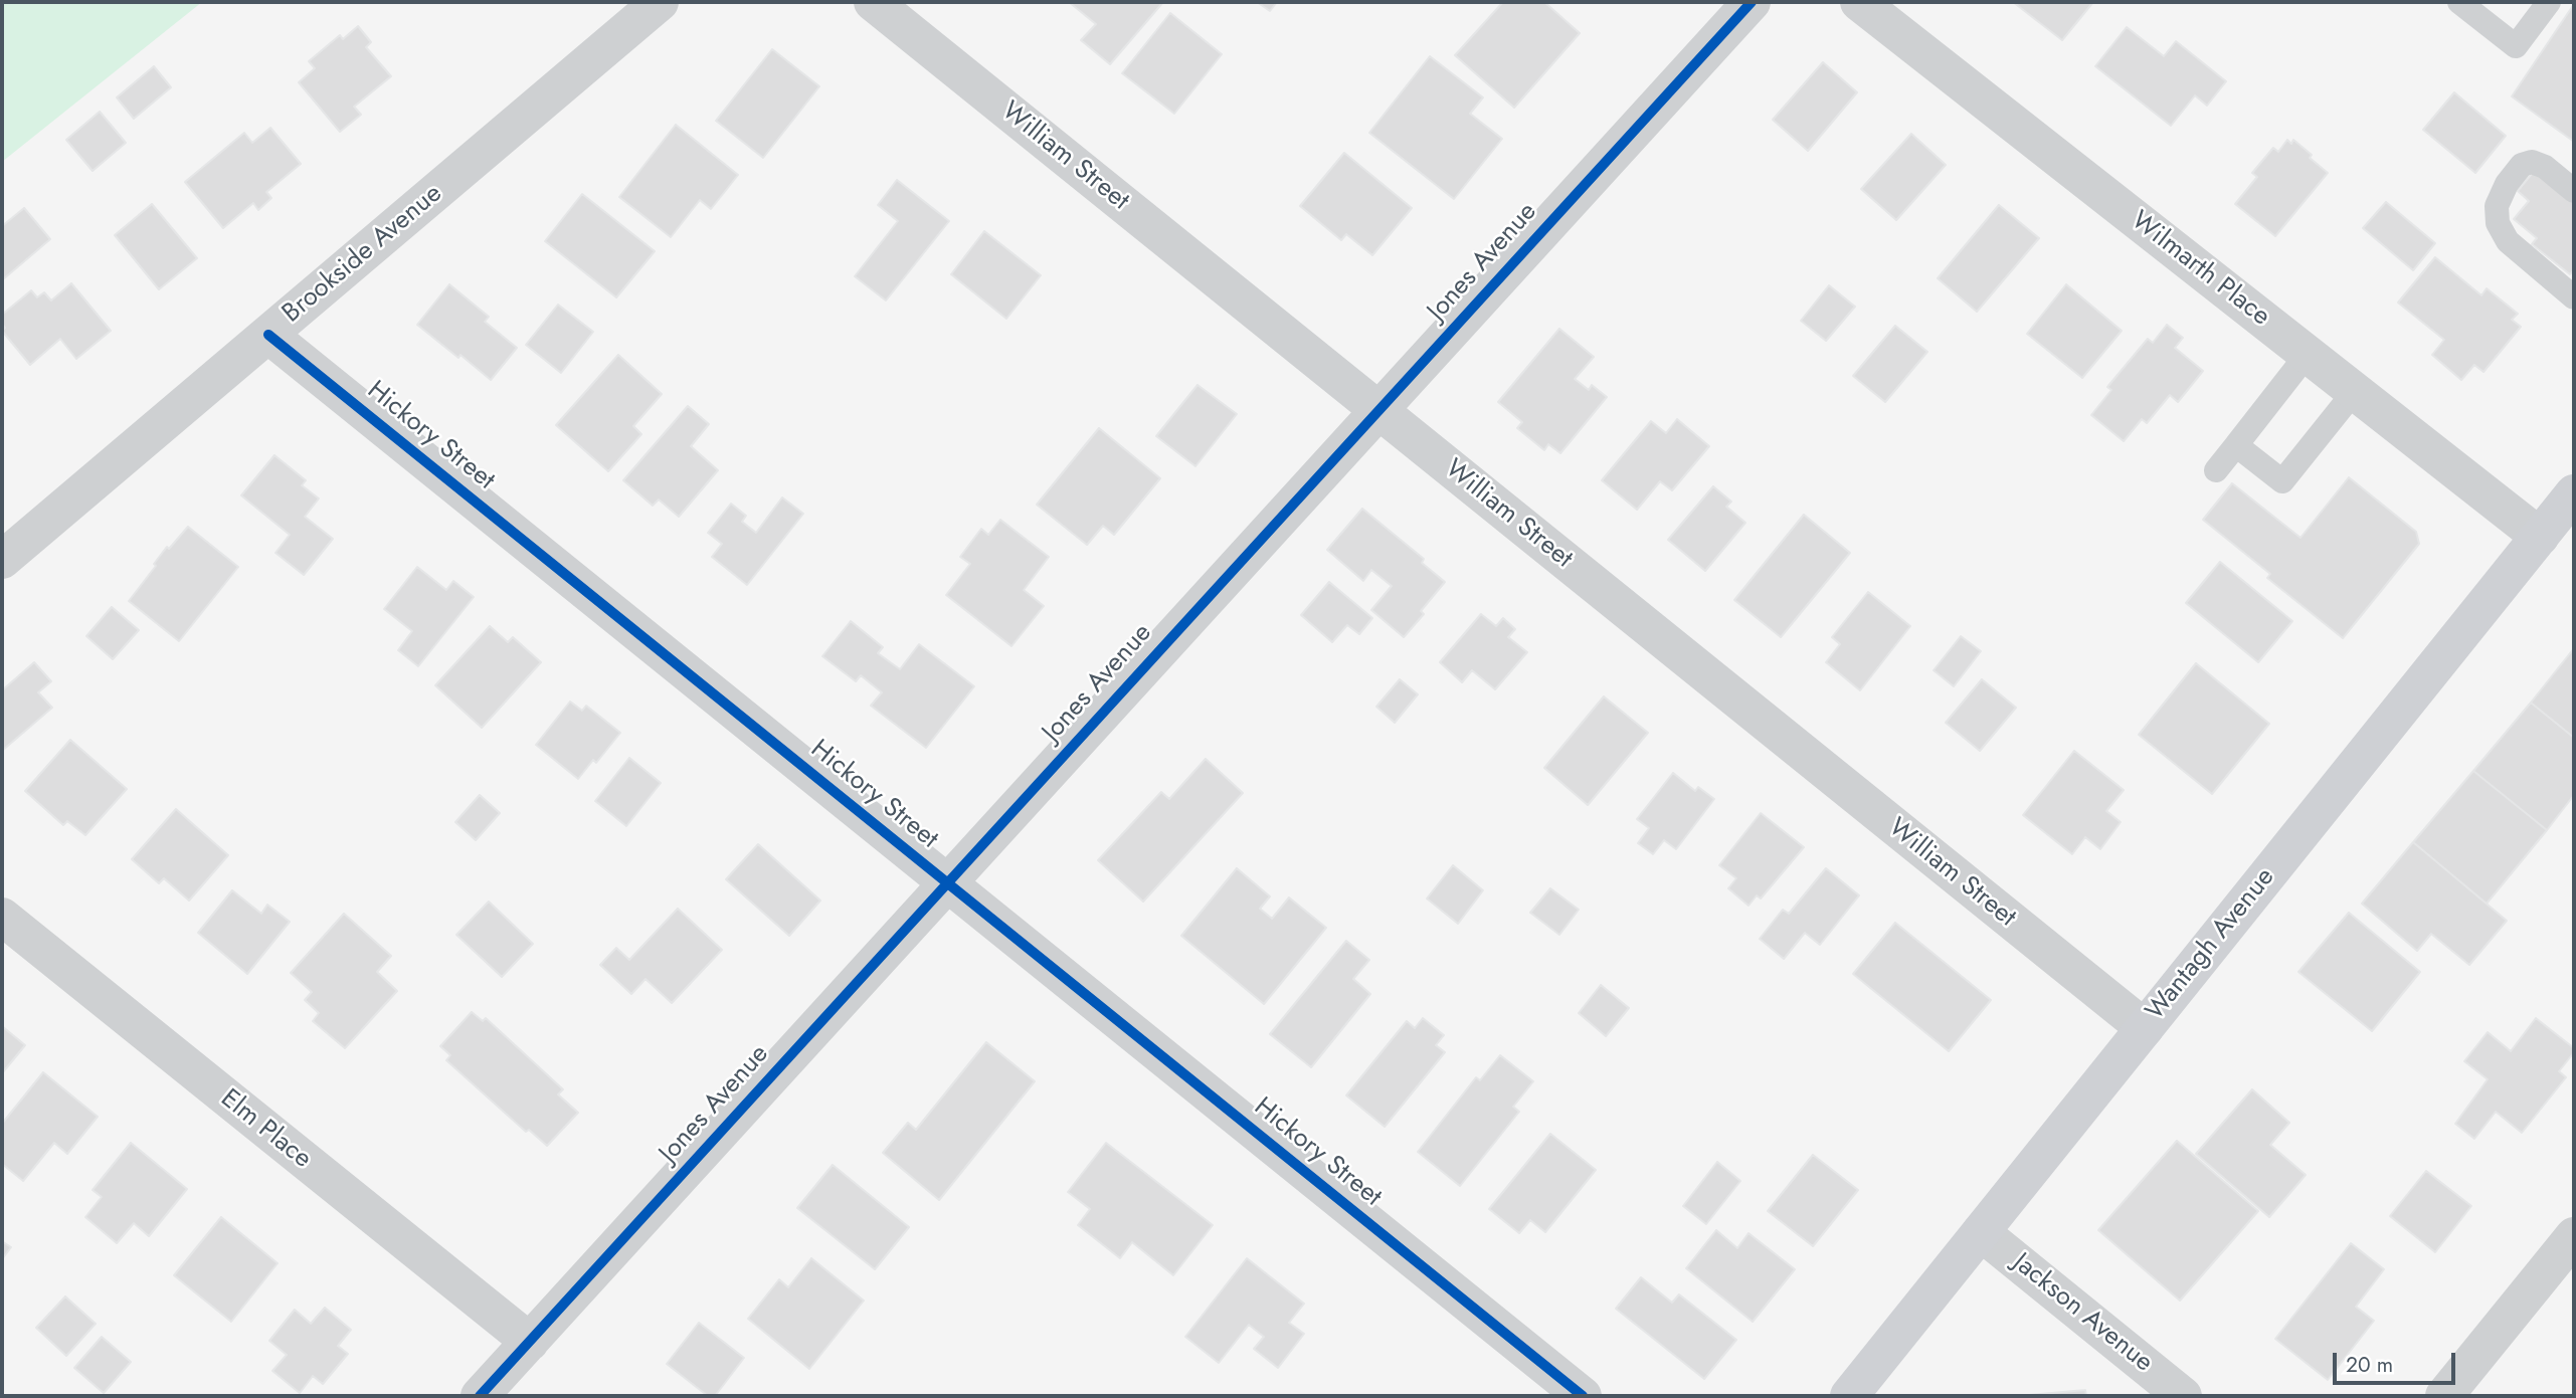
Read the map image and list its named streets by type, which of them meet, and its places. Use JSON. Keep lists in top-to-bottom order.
{
  "streets": {
    "main road": ["Wantagh Avenue"],
    "street": [
      "William Street",
      "Brookside Avenue",
      "Jones Avenue",
      "Wilmarth Place",
      "Hickory Street",
      "Elm Place",
      "Jackson Avenue"
    ]
  },
  "crossings": [
    ["William Street", "Jones Avenue"],
    ["William Street", "Wantagh Avenue"],
    ["Brookside Avenue", "Hickory Street"],
    ["Jones Avenue", "Hickory Street"],
    ["Jones Avenue", "Elm Place"],
    ["Wilmarth Place", "Wantagh Avenue"],
    ["Wantagh Avenue", "Jackson Avenue"]
  ],
  "scale_bar": "20 m"
}
